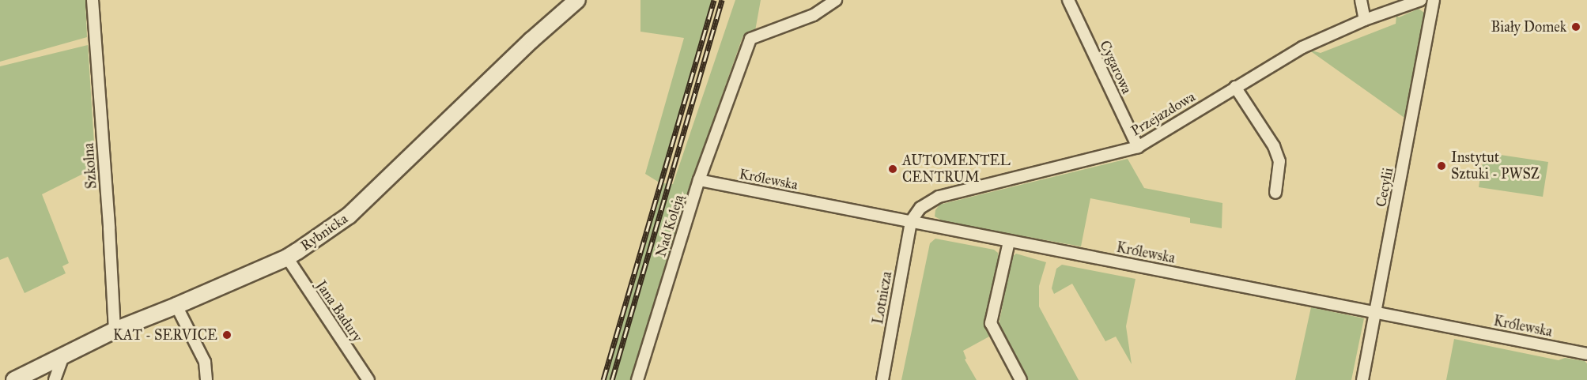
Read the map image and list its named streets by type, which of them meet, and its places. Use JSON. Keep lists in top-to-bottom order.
{
  "streets": {
    "street": [
      "Cygarowa",
      "Przejazdowa",
      "Szkolna",
      "Królewska",
      "Cecylii",
      "Nad Koleją",
      "Rybnicka",
      "Lotnicza",
      "Jana Badury"
    ]
  },
  "crossings": [
    ["Cygarowa", "Przejazdowa"],
    ["Przejazdowa", "Królewska"],
    ["Przejazdowa", "Lotnicza"],
    ["Szkolna", "Rybnicka"],
    ["Królewska", "Cecylii"],
    ["Królewska", "Nad Koleją"],
    ["Królewska", "Lotnicza"],
    ["Rybnicka", "Jana Badury"]
  ],
  "places": [
    "Biały Domek",
    "Instytut Sztuki - PWSZ",
    "AUTOMENTEL CENTRUM",
    "KAT - SERVICE"
  ]
}
